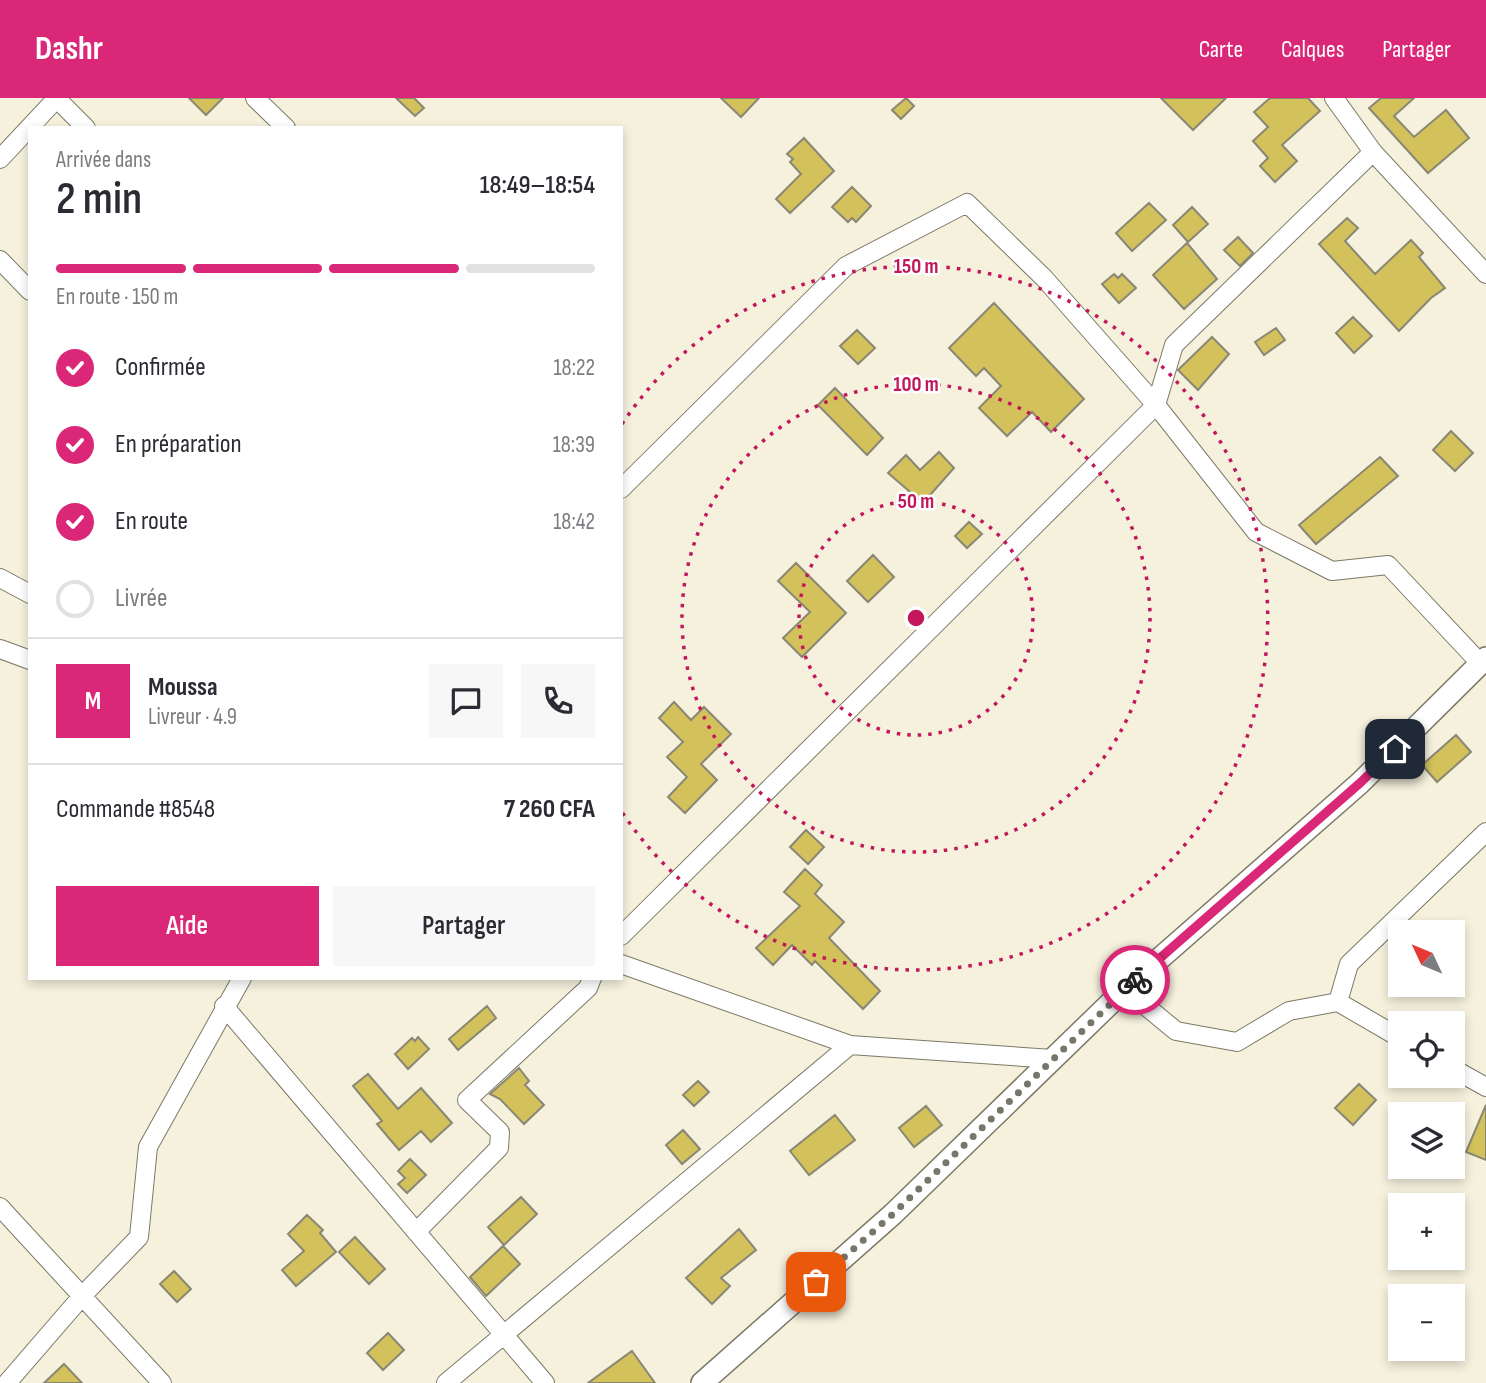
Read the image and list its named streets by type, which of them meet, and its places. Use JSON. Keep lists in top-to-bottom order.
{
  "north": "top left",
  "page": {
    "header": "Dashr",
    "nav": ["Carte", "Calques", "Partager"],
    "heading": ["2 min", "Arrivée dans", "18:49–18:54"],
    "panel": [
      "Moussa",
      "Livreur · 4.9",
      "Commande #8548",
      "7 260 CFA"
    ],
    "bar": "En route · 150 m",
    "list": [
      ["Confirmée", "18:22"],
      ["En préparation", "18:39"],
      ["En route", "18:42"],
      "Livrée"
    ],
    "round": "M",
    "buttons": ["Aide", "Partager"],
    "map_buttons": ["+", "−"]
  },
  "rings": ["150 m", "100 m", "50 m"]
}
